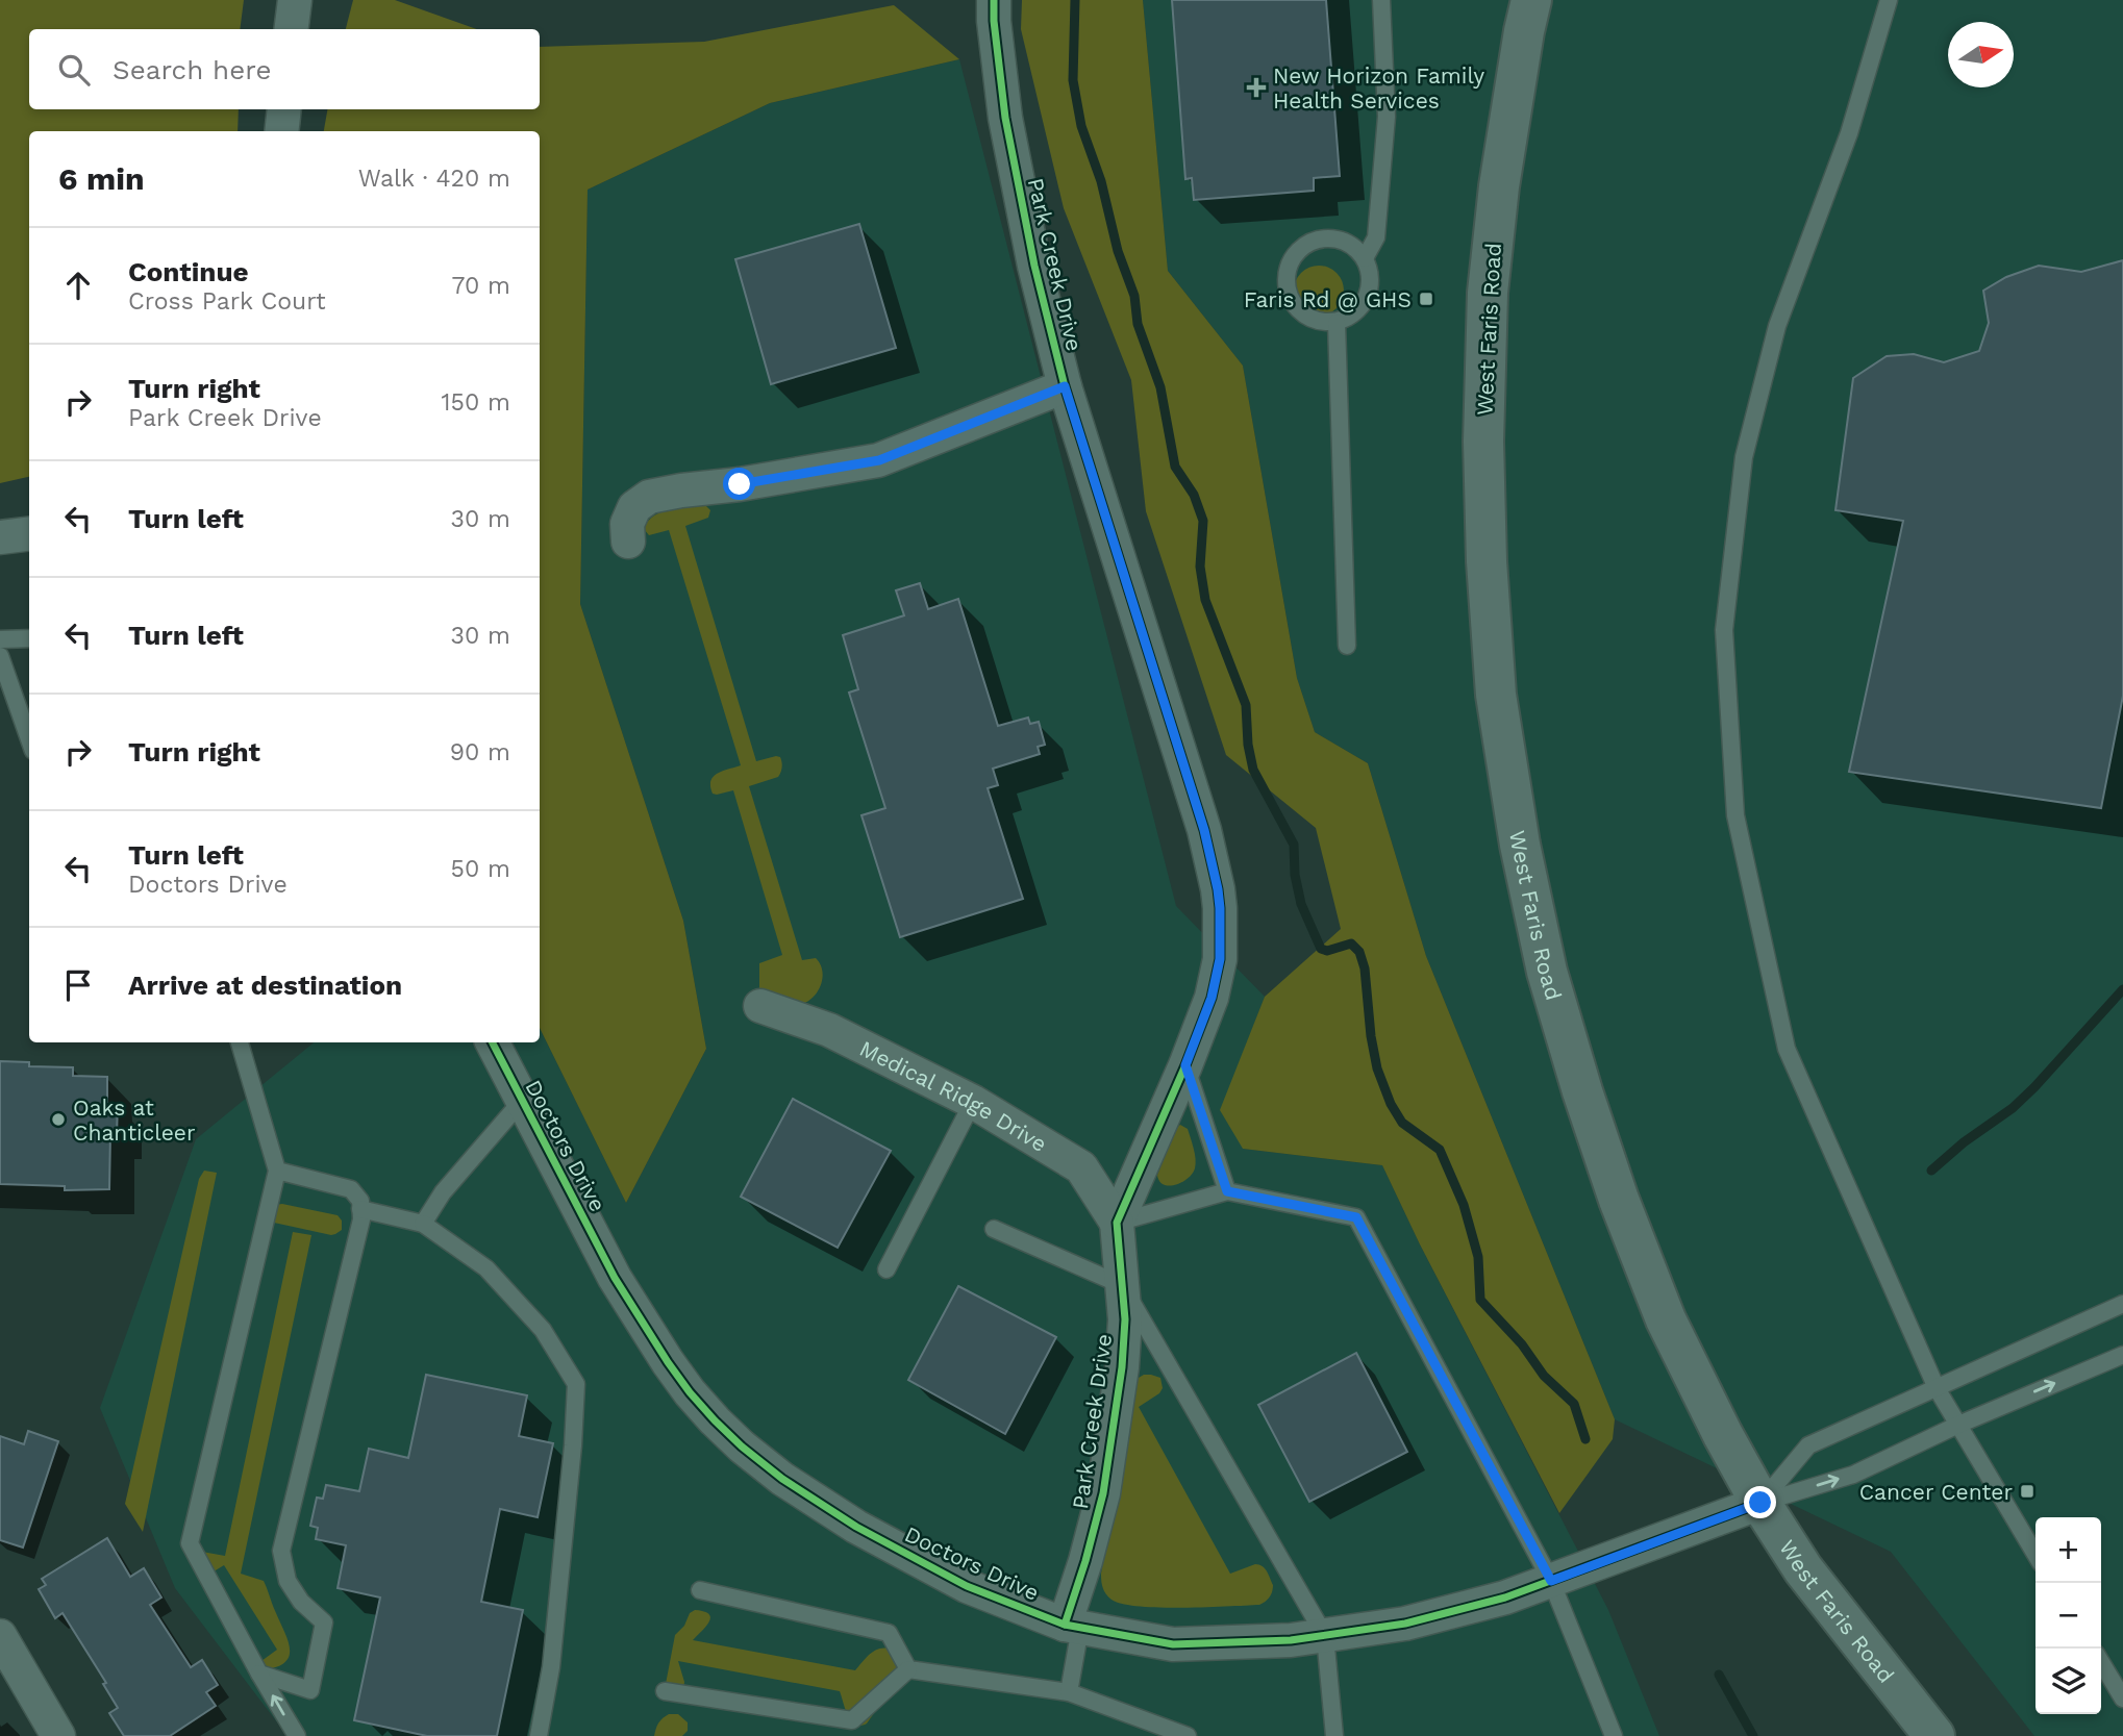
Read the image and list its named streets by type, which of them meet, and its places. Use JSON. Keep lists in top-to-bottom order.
{
  "streets": {
    "main road": ["West Faris Road"],
    "street": ["Park Creek Drive", "Medical Ridge Drive", "Doctors Drive"]
  },
  "crossings": [
    ["Park Creek Drive", "Medical Ridge Drive"],
    ["Park Creek Drive", "Doctors Drive"],
    ["West Faris Road", "Doctors Drive"]
  ],
  "places": {
    "health": ["New Horizon Family Health Services"],
    "transit": ["Faris Rd @ GHS", "Cancer Center"],
    "other": ["Oaks at Chanticleer"]
  },
  "north": "right",
  "page": {
    "search": "Search here",
    "heading": ["6 min", "Walk · 420 m"],
    "list": [
      ["Continue", "Cross Park Court", "70 m"],
      ["Turn right", "Park Creek Drive", "150 m"],
      ["Turn left", "30 m"],
      ["Turn left", "30 m"],
      ["Turn right", "90 m"],
      ["Turn left", "Doctors Drive", "50 m"],
      "Arrive at destination"
    ],
    "map_buttons": ["+", "−"]
  }
}
